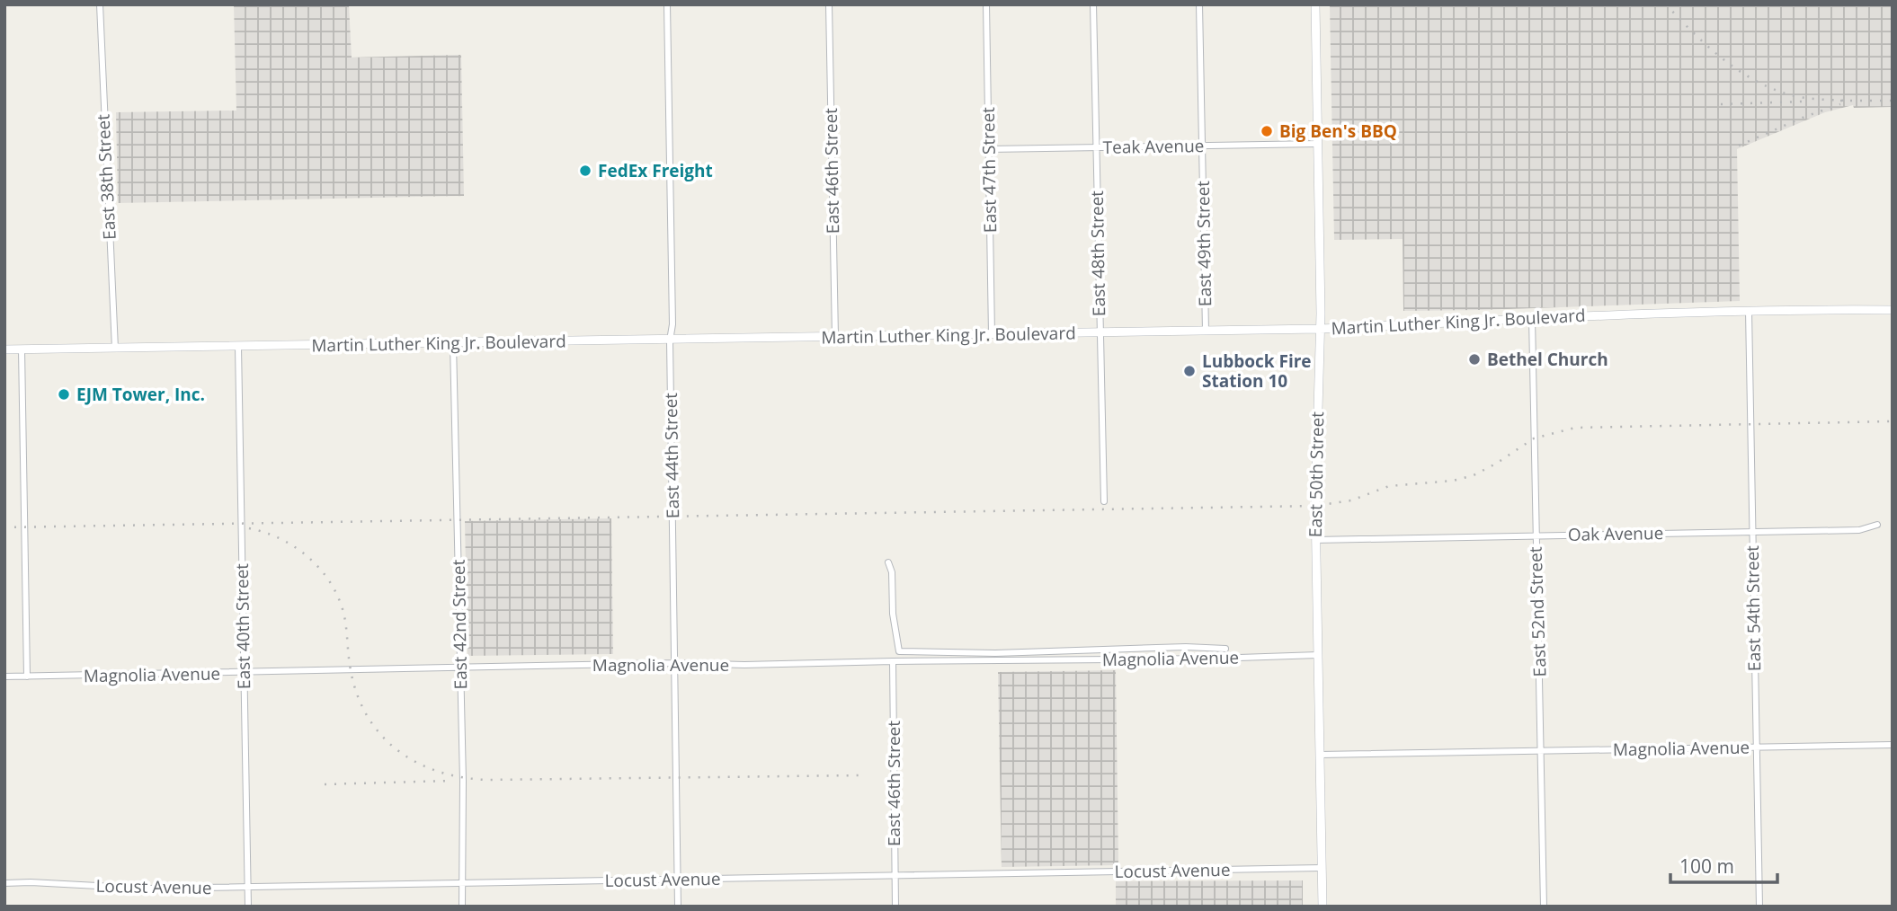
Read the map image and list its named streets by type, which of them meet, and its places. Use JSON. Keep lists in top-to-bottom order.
{
  "streets": {
    "main road": ["Martin Luther King Jr. Boulevard", "East 50th Street"],
    "street": [
      "Teak Avenue",
      "East 47th Street",
      "East 46th Street",
      "East 38th Street",
      "East 49th Street",
      "East 48th Street",
      "East 44th Street",
      "Oak Avenue",
      "East 54th Street",
      "East 52nd Street",
      "East 42nd Street",
      "East 40th Street",
      "Magnolia Avenue",
      "Locust Avenue"
    ]
  },
  "crossings": [
    ["Teak Avenue", "East 47th Street"],
    ["Teak Avenue", "East 49th Street"],
    ["Teak Avenue", "East 48th Street"],
    ["Teak Avenue", "East 50th Street"],
    ["East 47th Street", "Martin Luther King Jr. Boulevard"],
    ["East 46th Street", "Martin Luther King Jr. Boulevard"],
    ["East 46th Street", "Magnolia Avenue"],
    ["East 46th Street", "Locust Avenue"],
    ["East 38th Street", "Martin Luther King Jr. Boulevard"],
    ["East 49th Street", "Martin Luther King Jr. Boulevard"],
    ["East 48th Street", "Martin Luther King Jr. Boulevard"],
    ["Martin Luther King Jr. Boulevard", "East 44th Street"],
    ["Martin Luther King Jr. Boulevard", "East 50th Street"],
    ["Martin Luther King Jr. Boulevard", "East 54th Street"],
    ["Martin Luther King Jr. Boulevard", "East 52nd Street"],
    ["Martin Luther King Jr. Boulevard", "East 42nd Street"],
    ["Martin Luther King Jr. Boulevard", "East 40th Street"],
    ["East 44th Street", "Magnolia Avenue"],
    ["East 44th Street", "Locust Avenue"],
    ["East 50th Street", "Oak Avenue"],
    ["East 50th Street", "Magnolia Avenue"],
    ["East 50th Street", "Locust Avenue"],
    ["Oak Avenue", "East 54th Street"],
    ["Oak Avenue", "East 52nd Street"],
    ["East 54th Street", "Magnolia Avenue"],
    ["East 52nd Street", "Magnolia Avenue"],
    ["East 42nd Street", "Magnolia Avenue"],
    ["East 42nd Street", "Locust Avenue"],
    ["East 40th Street", "Magnolia Avenue"],
    ["East 40th Street", "Locust Avenue"]
  ],
  "places": [
    "Big Ben's BBQ",
    "FedEx Freight",
    "Bethel Church",
    "Lubbock Fire Station 10",
    "EJM Tower, Inc."
  ],
  "scale_bar": "100 m"
}
